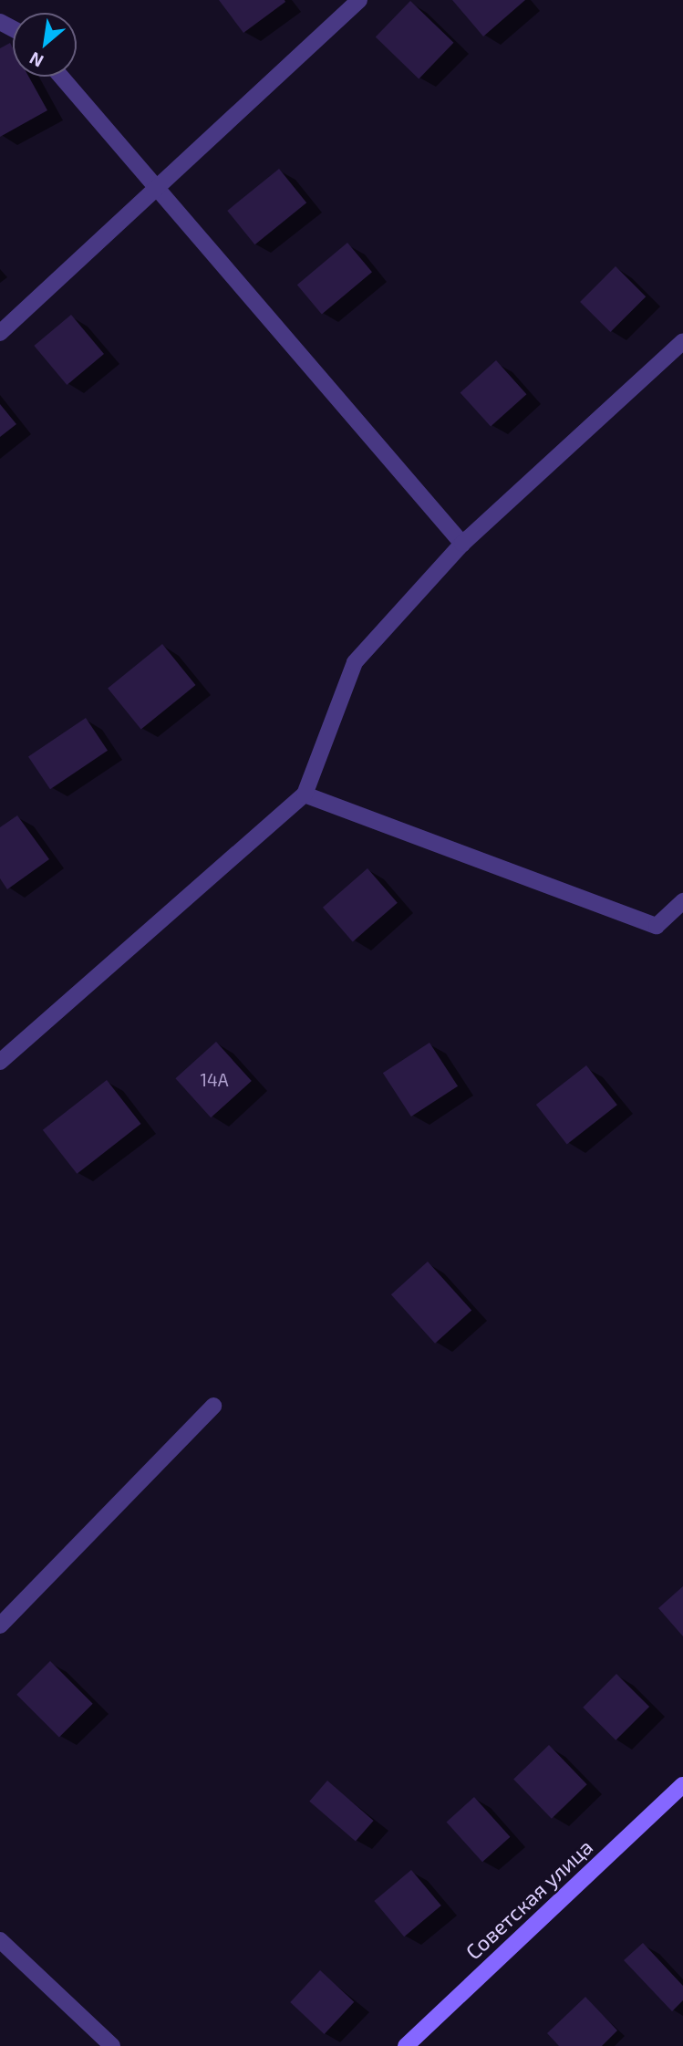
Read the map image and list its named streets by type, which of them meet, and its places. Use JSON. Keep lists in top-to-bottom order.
{
  "streets": {
    "main road": ["Советская улица"]
  },
  "house_numbers": ["14А"],
  "north": "bottom left"
}
